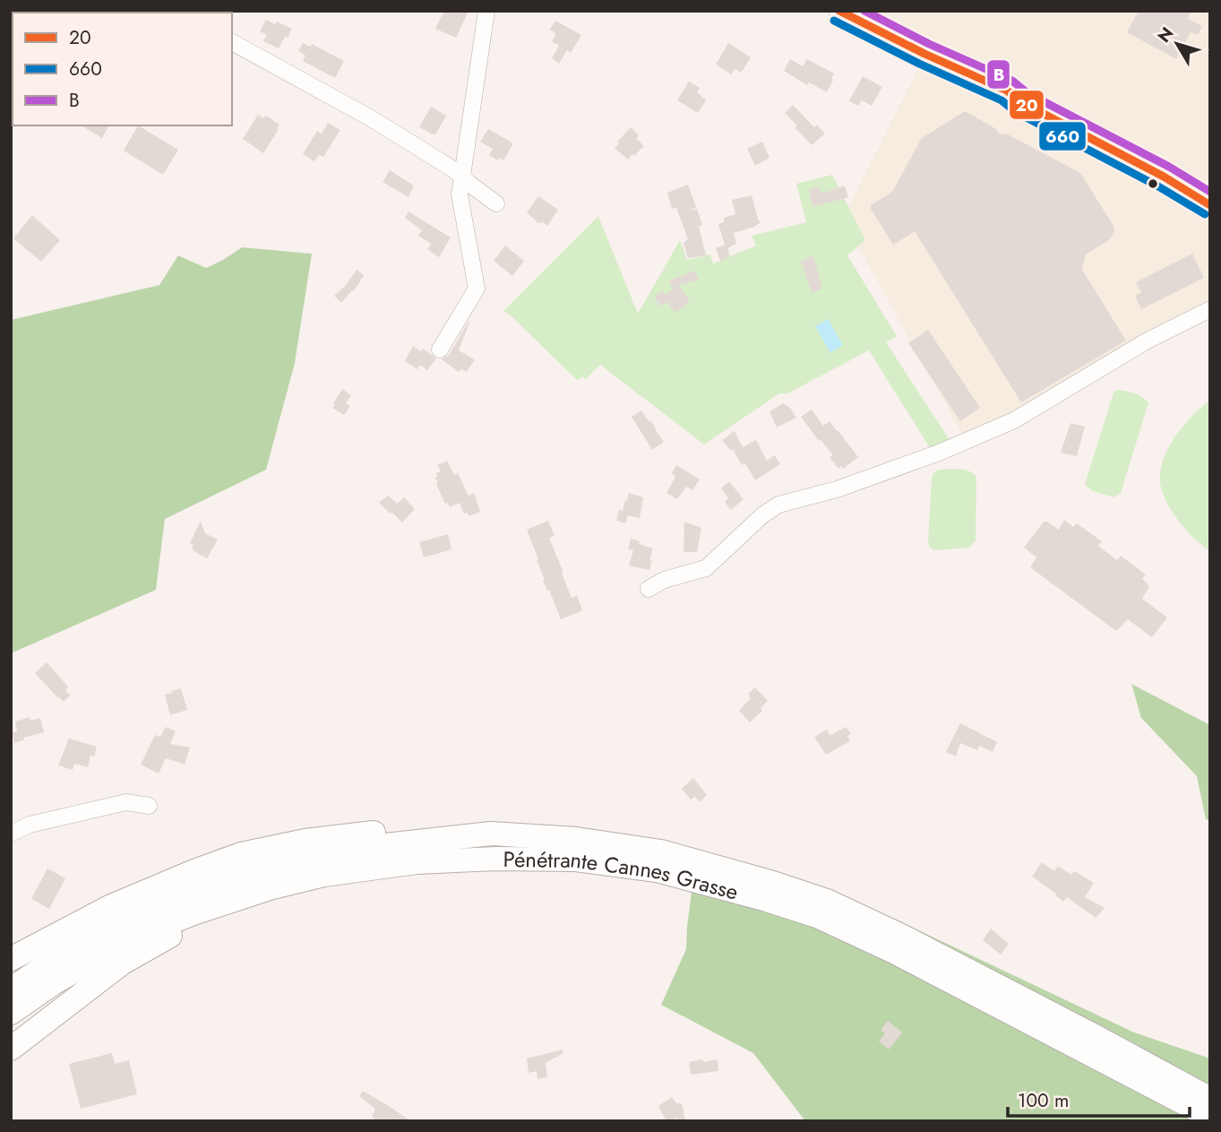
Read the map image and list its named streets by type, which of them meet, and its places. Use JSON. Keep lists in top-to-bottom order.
{
  "streets": {
    "highway": ["Pénétrante Cannes Grasse"]
  },
  "lines": ["transit line 20", "transit line B", "transit line 660"],
  "legend": ["20", "660", "B"],
  "scale_bar": "100 m",
  "north": "top left"
}
